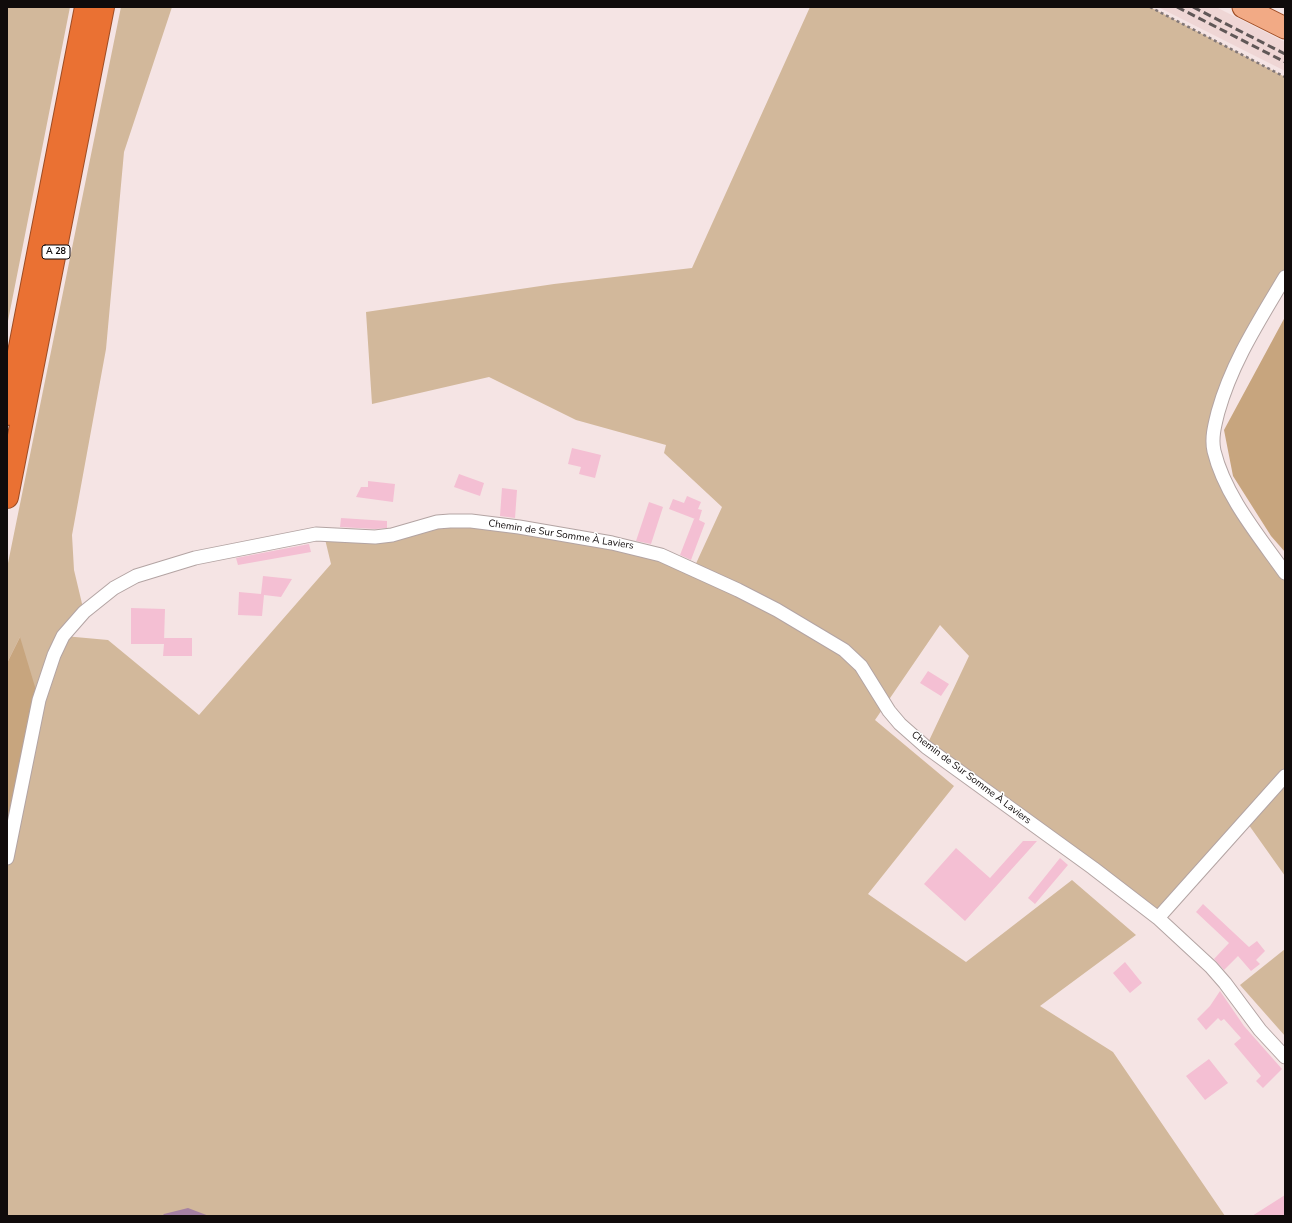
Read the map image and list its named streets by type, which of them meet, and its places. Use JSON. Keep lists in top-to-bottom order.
{
  "streets": {
    "highway": ["A 28"],
    "street": ["Chemin de Sur Somme À Laviers"]
  }
}
